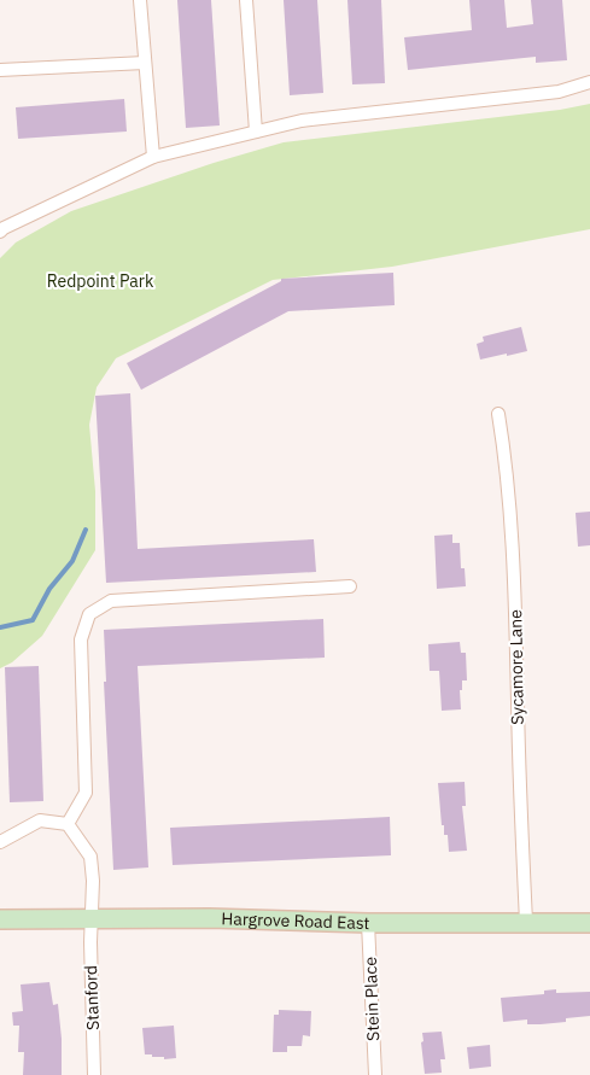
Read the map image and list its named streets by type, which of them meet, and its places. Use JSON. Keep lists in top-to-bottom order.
{
  "streets": {
    "main road": ["Hargrove Road East"],
    "street": ["Sycamore Lane", "Stanford", "Stein Place"]
  },
  "crossings": [
    ["Sycamore Lane", "Hargrove Road East"],
    ["Hargrove Road East", "Stanford"],
    ["Hargrove Road East", "Stein Place"]
  ],
  "parks": ["Redpoint Park"]
}
